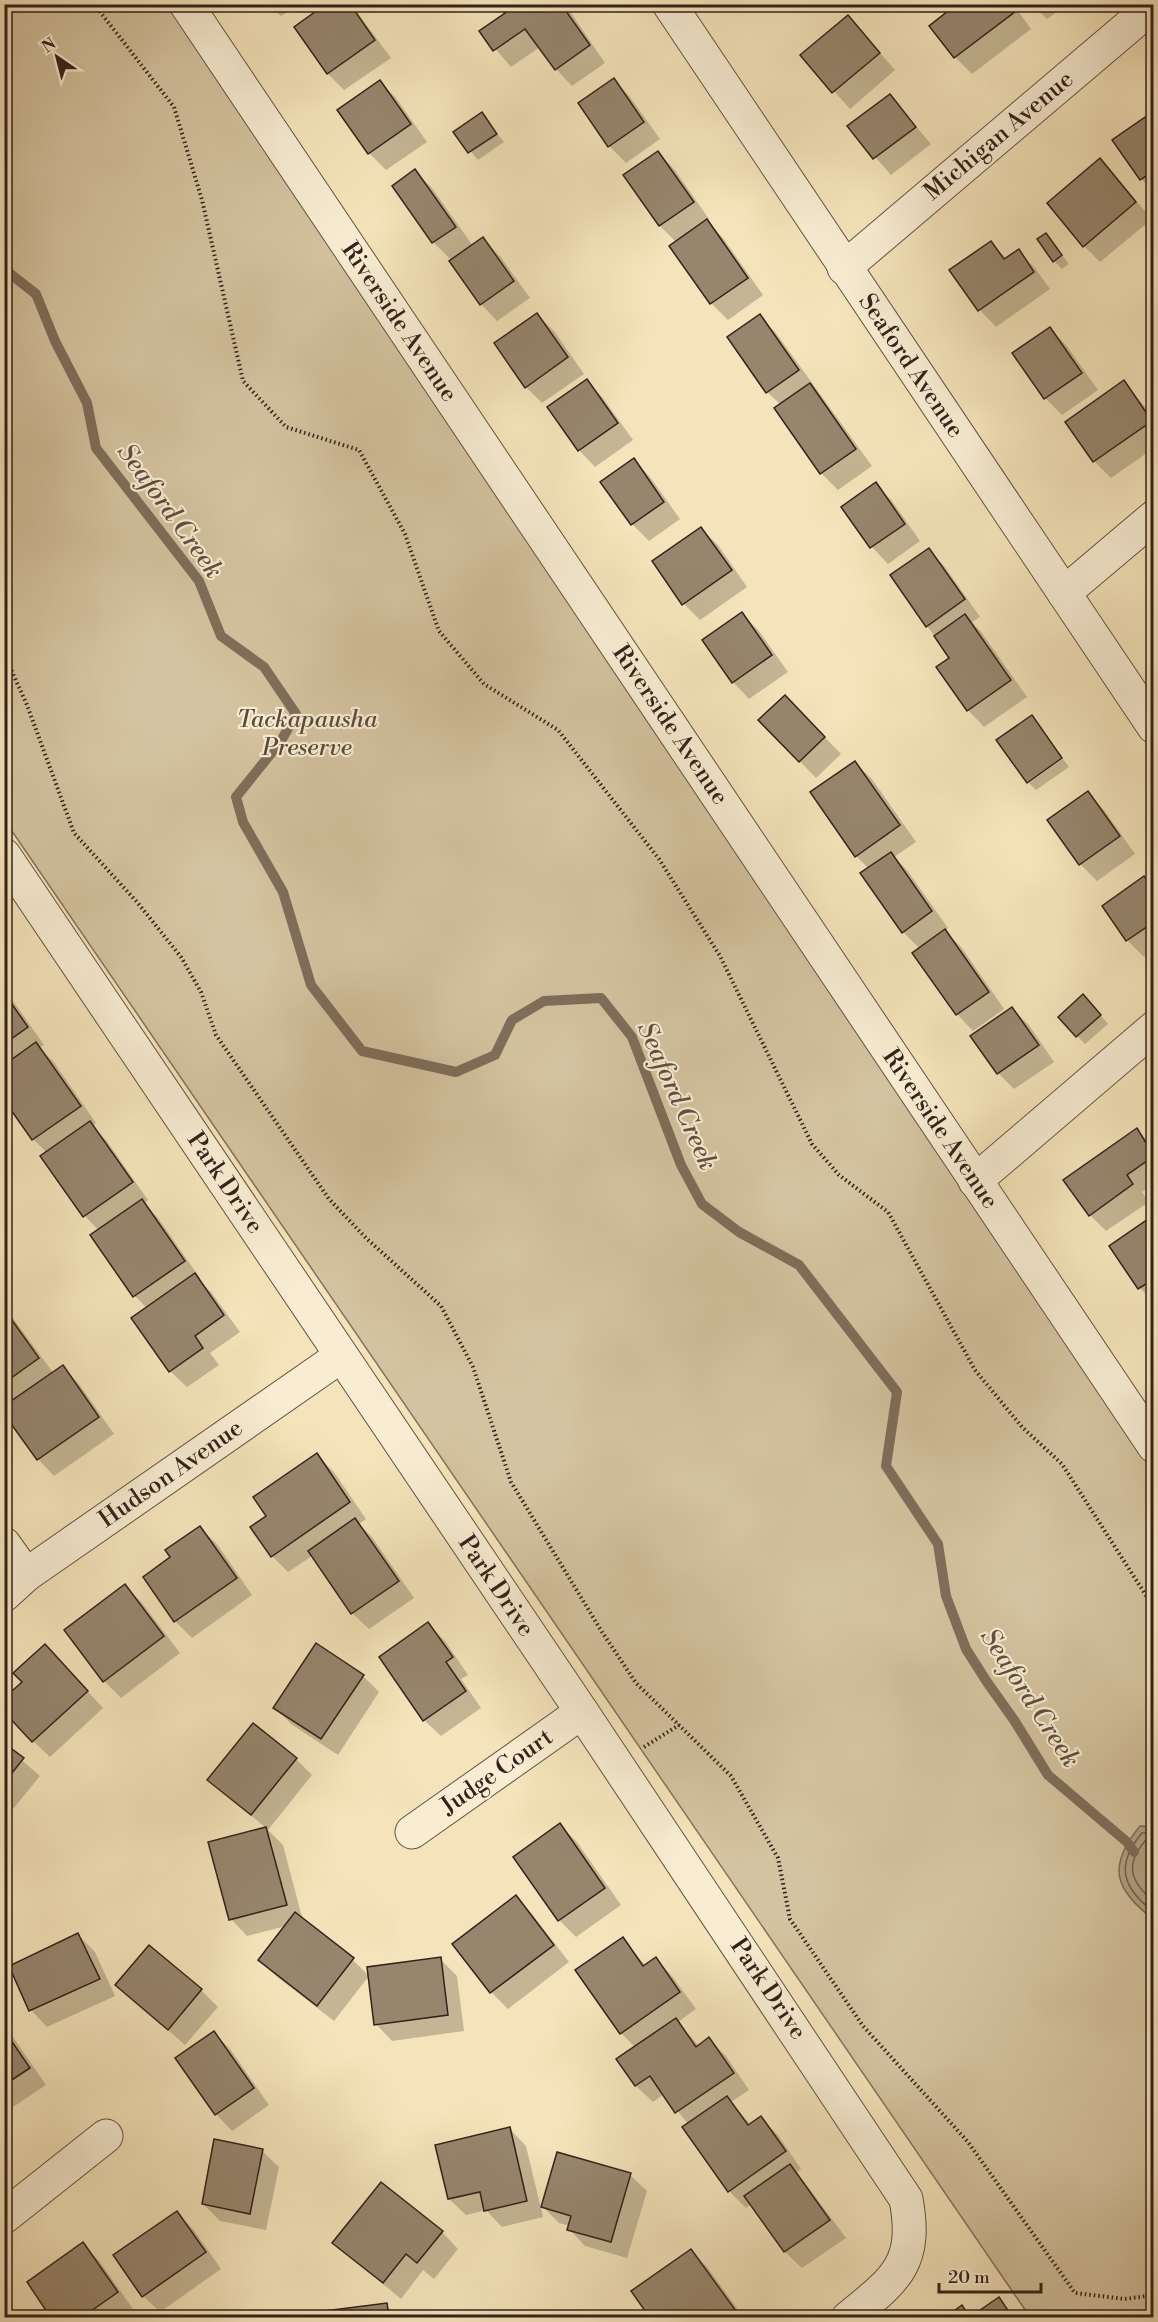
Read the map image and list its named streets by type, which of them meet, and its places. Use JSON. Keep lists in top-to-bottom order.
{
  "streets": {
    "street": [
      "Michigan Avenue",
      "Riverside Avenue",
      "Seaford Avenue",
      "Park Drive",
      "Hudson Avenue",
      "Judge Court"
    ]
  },
  "crossings": [
    ["Michigan Avenue", "Seaford Avenue"],
    ["Park Drive", "Hudson Avenue"],
    ["Park Drive", "Judge Court"]
  ],
  "water": ["Seaford Creek"],
  "parks": ["Tackapausha Preserve"],
  "scale_bar": "20 m",
  "north": "top left"
}
